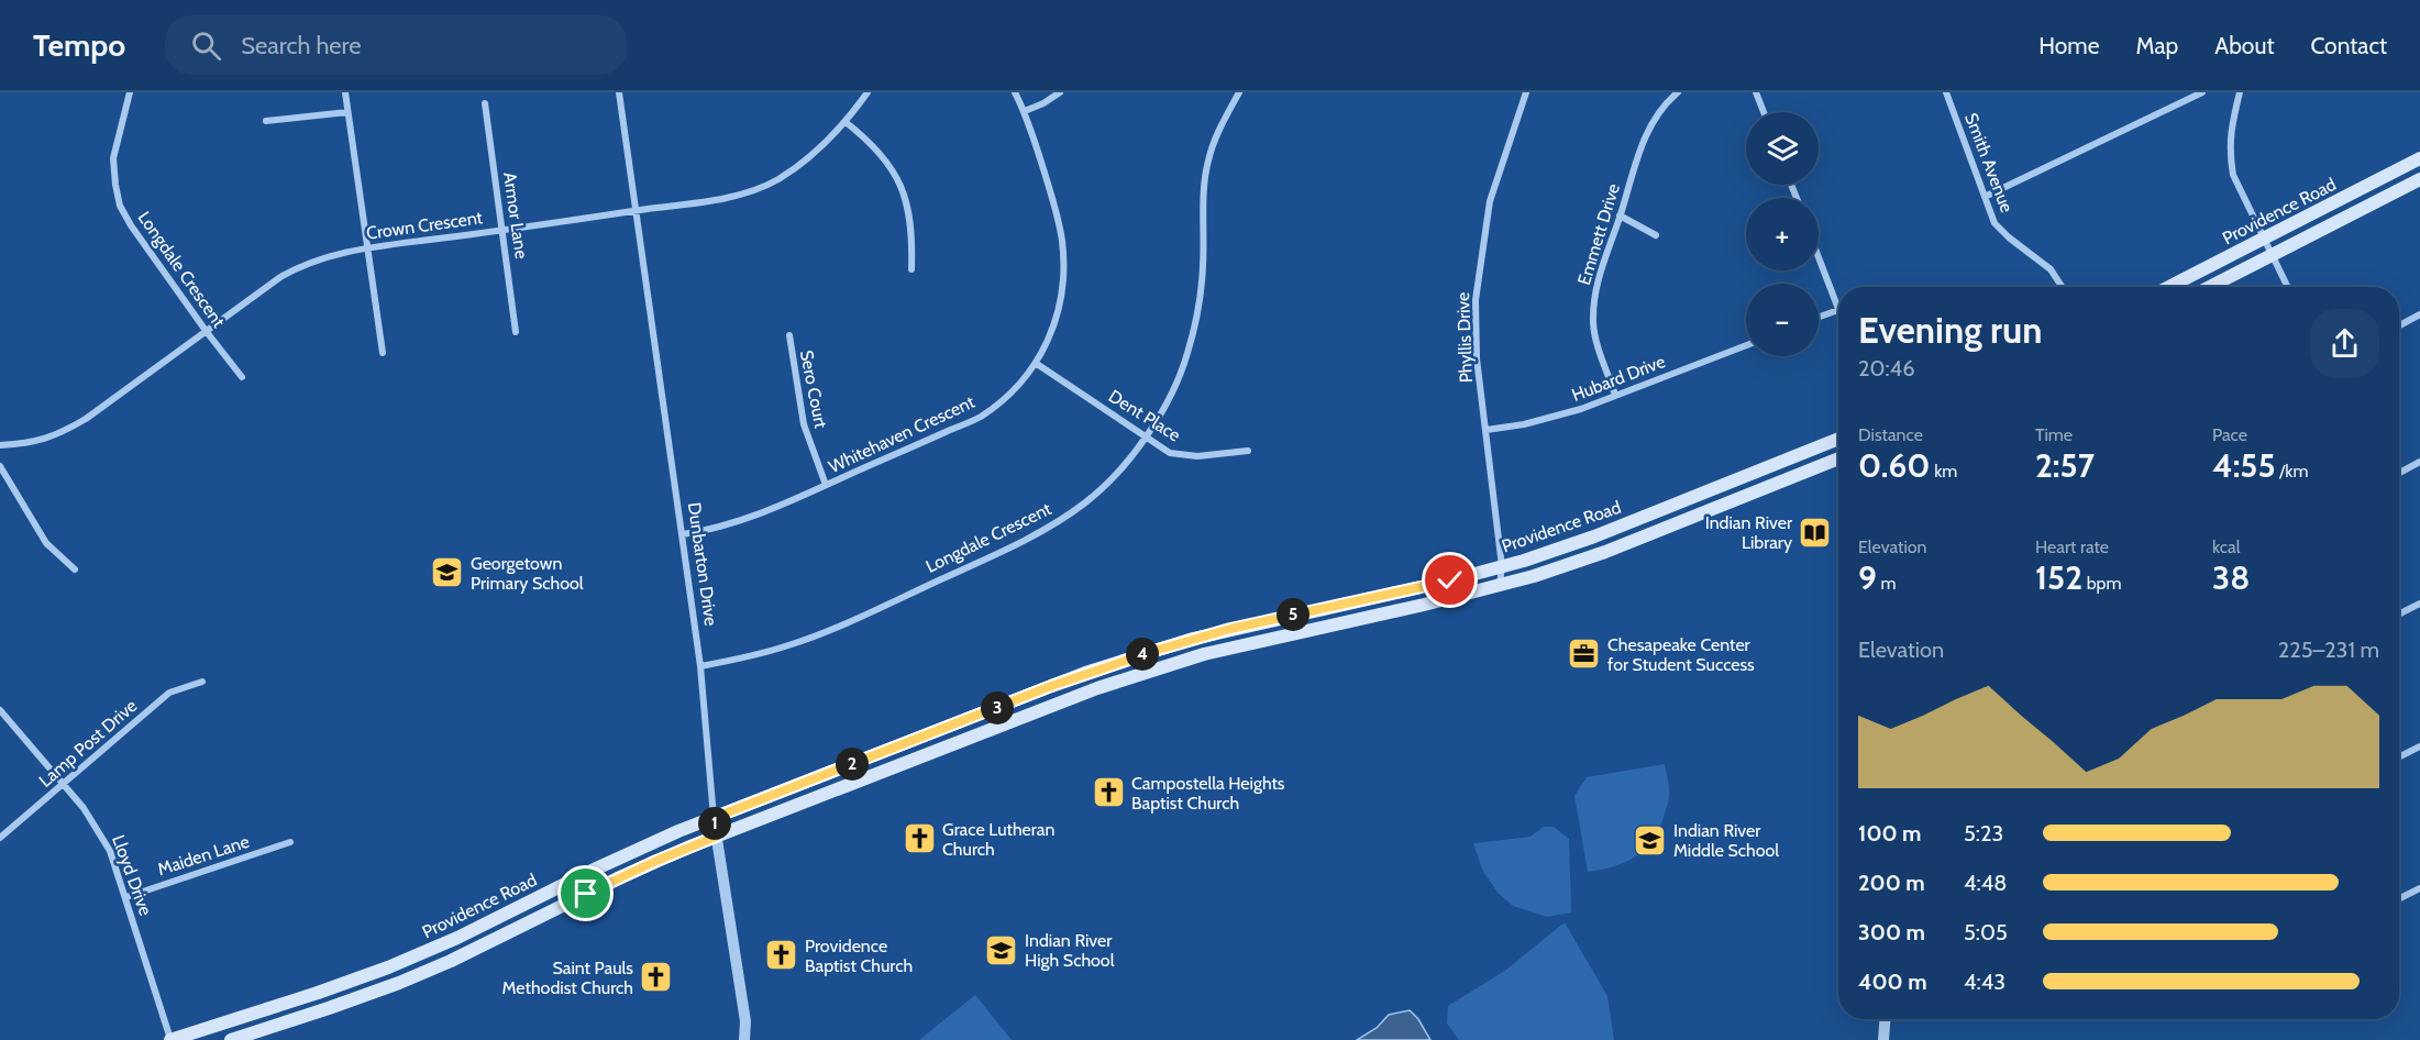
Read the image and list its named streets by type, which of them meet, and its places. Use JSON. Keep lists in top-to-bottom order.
{
  "streets": {
    "main road": ["Providence Road"],
    "street": [
      "Smith Avenue",
      "Armor Lane",
      "Crown Crescent",
      "Emmett Drive",
      "Longdale Crescent",
      "Phyllis Drive",
      "Hubard Drive",
      "Sero Court",
      "Dent Place",
      "Whitehaven Crescent",
      "Dunbarton Drive",
      "Lamp Post Drive",
      "Maiden Lane",
      "Lloyd Drive"
    ]
  },
  "crossings": [
    ["Providence Road", "Phyllis Drive"],
    ["Providence Road", "Dunbarton Drive"],
    ["Providence Road", "Lloyd Drive"],
    ["Armor Lane", "Crown Crescent"],
    ["Crown Crescent", "Longdale Crescent"],
    ["Crown Crescent", "Dunbarton Drive"],
    ["Emmett Drive", "Hubard Drive"],
    ["Longdale Crescent", "Dent Place"],
    ["Longdale Crescent", "Dunbarton Drive"],
    ["Phyllis Drive", "Hubard Drive"],
    ["Sero Court", "Whitehaven Crescent"],
    ["Dent Place", "Whitehaven Crescent"],
    ["Whitehaven Crescent", "Dunbarton Drive"],
    ["Lamp Post Drive", "Lloyd Drive"],
    ["Maiden Lane", "Lloyd Drive"]
  ],
  "places": {
    "library": ["Indian River Library"],
    "school or university": ["Georgetown Primary School", "Indian River Middle School", "Indian River High School"],
    "office": ["Chesapeake Center for Student Success"],
    "church": [
      "Campostella Heights Baptist Church",
      "Grace Lutheran Church",
      "Providence Baptist Church",
      "Saint Pauls Methodist Church"
    ]
  },
  "page": {
    "header": "Tempo",
    "search": "Search here",
    "nav": [
      "Home",
      "Map",
      "About",
      "Contact"
    ],
    "map_buttons": ["+", "−"],
    "heading": ["Evening run", "20:46"],
    "stats": [
      ["Distance", "0.60 km"],
      ["Time", "2:57"],
      ["Pace", "4:55 /km"],
      ["Elevation", "9 m"],
      ["Heart rate", "152 bpm"],
      ["kcal", "38"]
    ],
    "pins": [
      "5",
      "4",
      "3",
      "2",
      "1"
    ],
    "chart": ["Elevation", "225–231 m"],
    "list": [
      {
        "name": "100 m",
        "note": "5:23"
      },
      {
        "name": "200 m",
        "note": "4:48"
      },
      {
        "name": "300 m",
        "note": "5:05"
      },
      {
        "name": "400 m",
        "note": "4:43"
      }
    ]
  }
}
